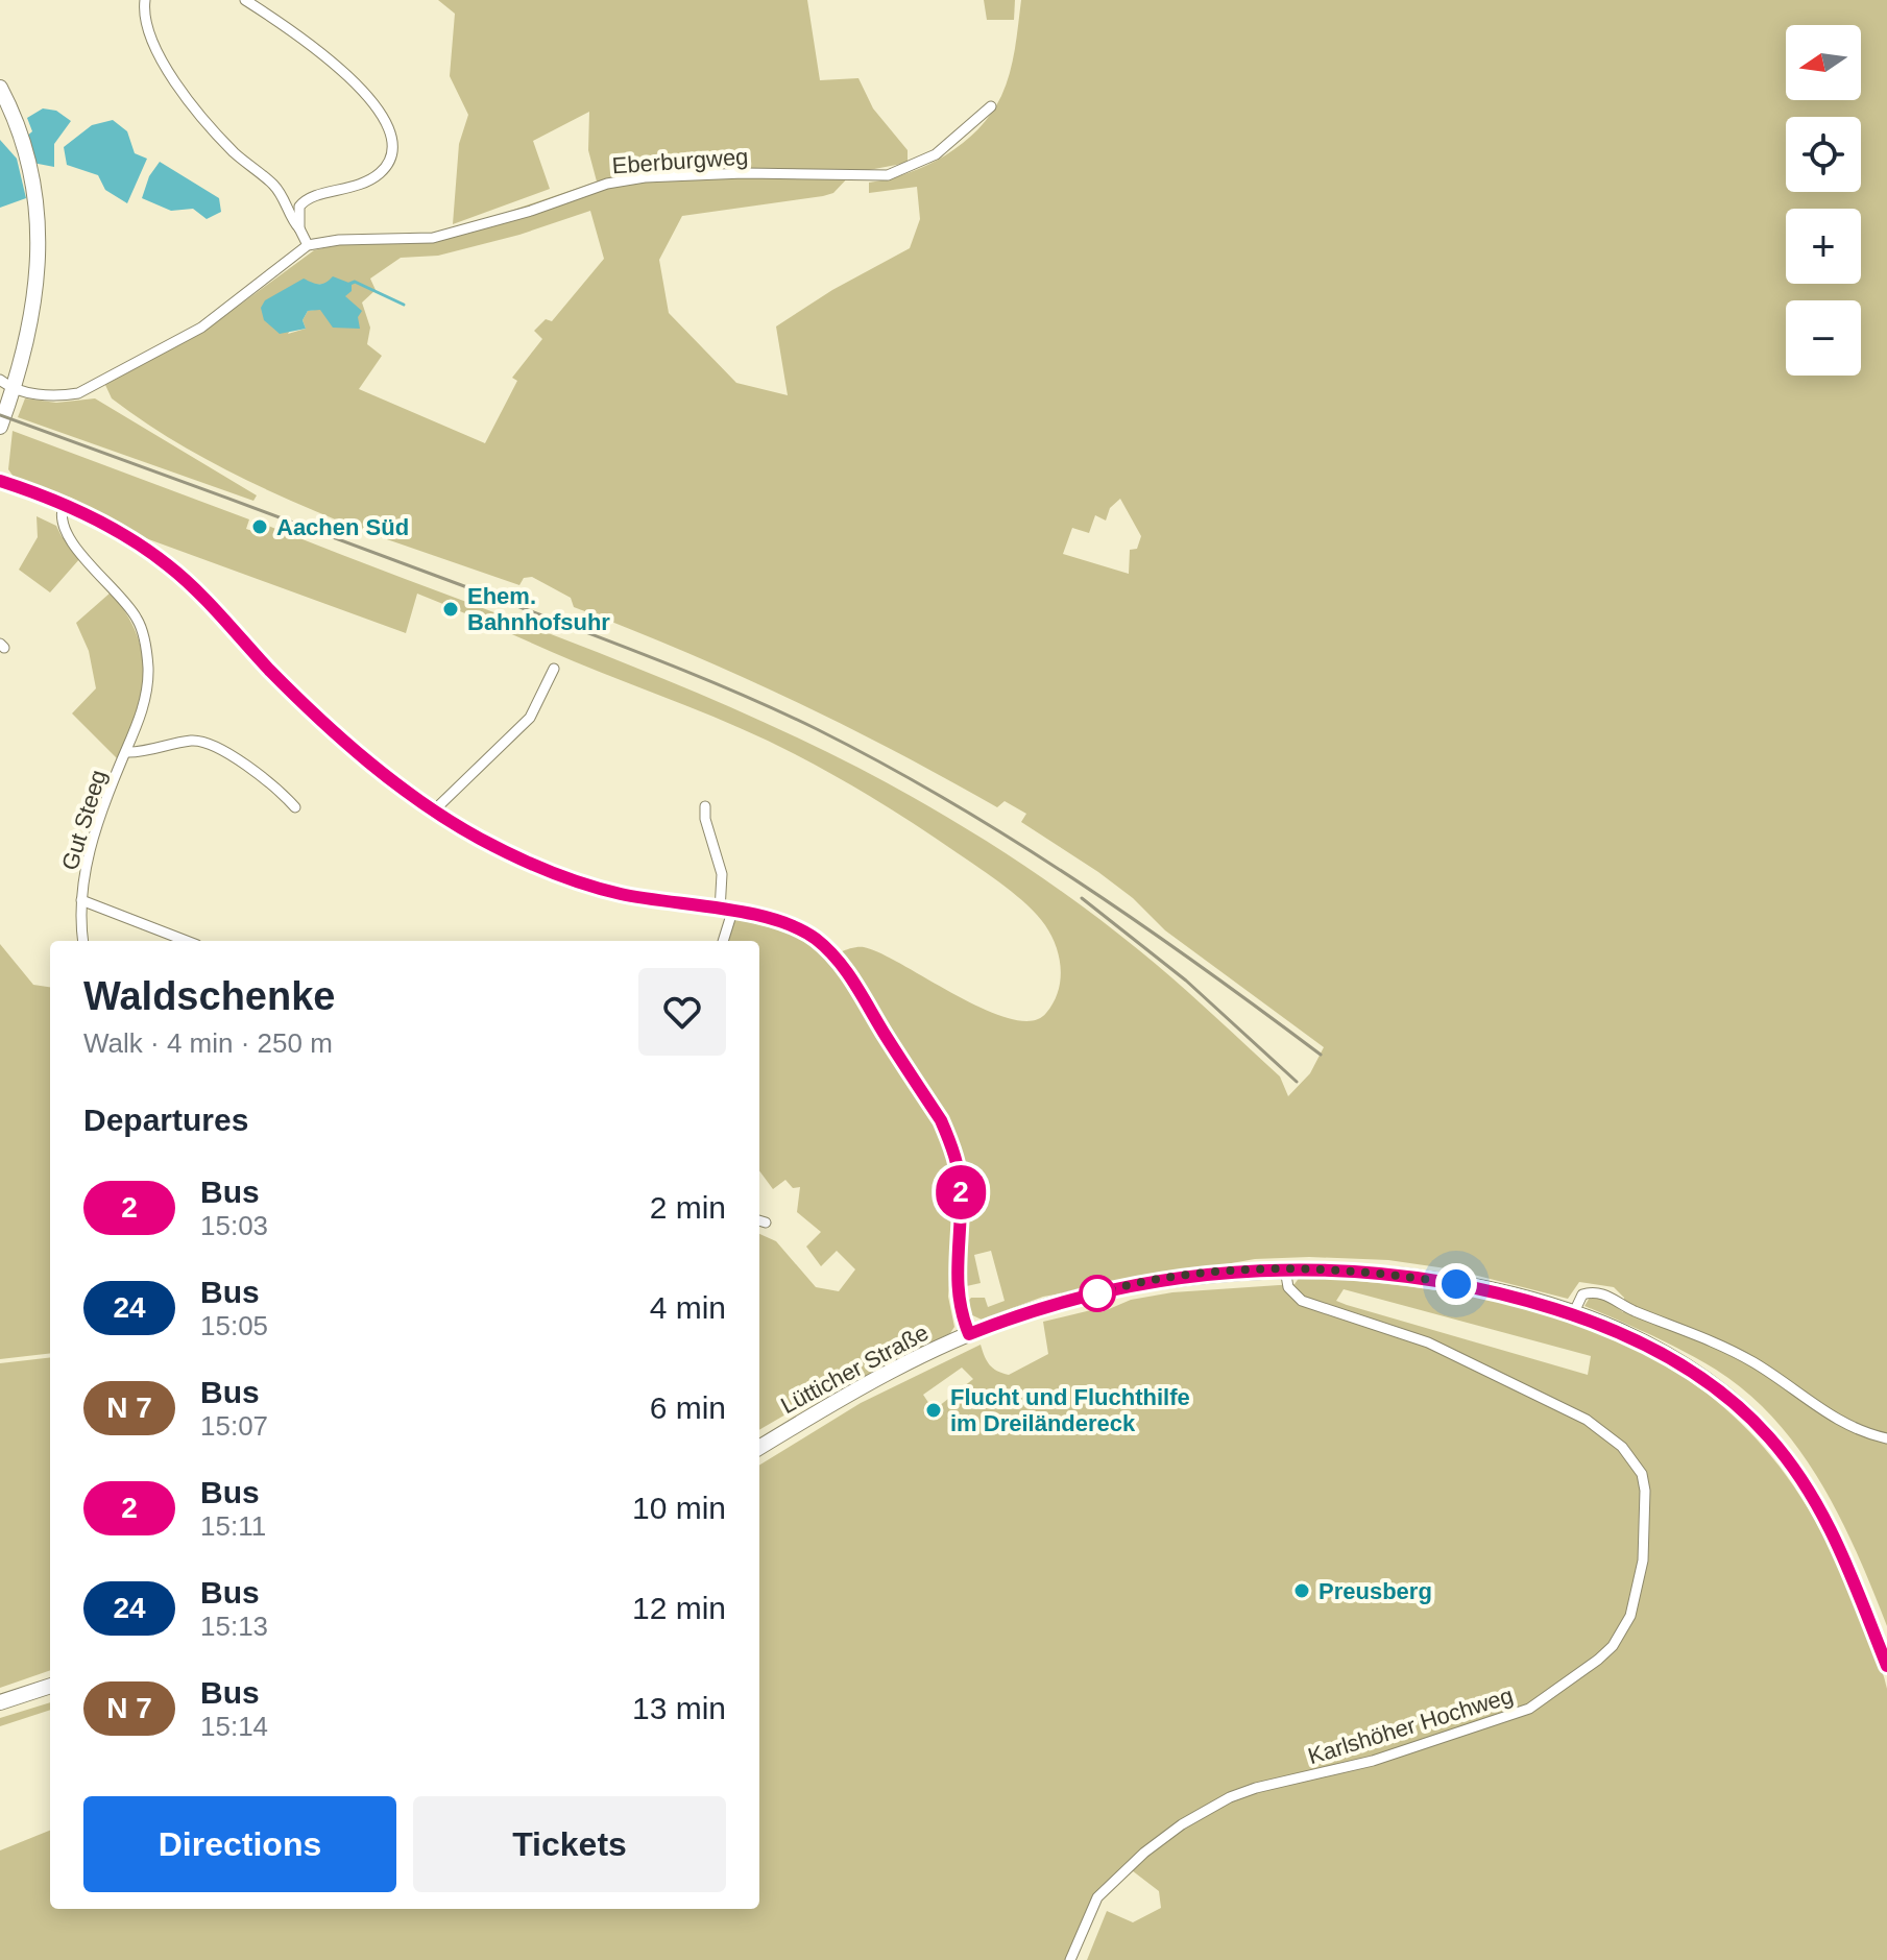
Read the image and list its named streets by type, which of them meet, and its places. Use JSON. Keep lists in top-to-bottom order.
{
  "streets": {
    "main road": ["Lütticher Straße"],
    "street": ["Eberburgweg", "Gut Steeg", "Karlshöher Hochweg"]
  },
  "crossings": [
    ["Lütticher Straße", "Karlshöher Hochweg"]
  ],
  "places": [
    "Aachen Süd",
    "Ehem. Bahnhofsuhr",
    "Flucht und Fluchthilfe im Dreiländereck",
    "Preusberg"
  ],
  "lines": ["bus line 2"],
  "north": "left",
  "page": {
    "on_map": "2",
    "map_buttons": ["+", "−"],
    "heading": [
      ["Waldschenke", "Walk · 4 min · 250 m"],
      "Departures"
    ],
    "list": [
      {
        "mark": "2",
        "name": "Bus",
        "note": "15:03",
        "value": "2 min"
      },
      {
        "mark": "24",
        "name": "Bus",
        "note": "15:05",
        "value": "4 min"
      },
      {
        "mark": "N 7",
        "name": "Bus",
        "note": "15:07",
        "value": "6 min"
      },
      {
        "mark": "2",
        "name": "Bus",
        "note": "15:11",
        "value": "10 min"
      },
      {
        "mark": "24",
        "name": "Bus",
        "note": "15:13",
        "value": "12 min"
      },
      {
        "mark": "N 7",
        "name": "Bus",
        "note": "15:14",
        "value": "13 min"
      }
    ],
    "buttons": ["Directions", "Tickets"]
  }
}
